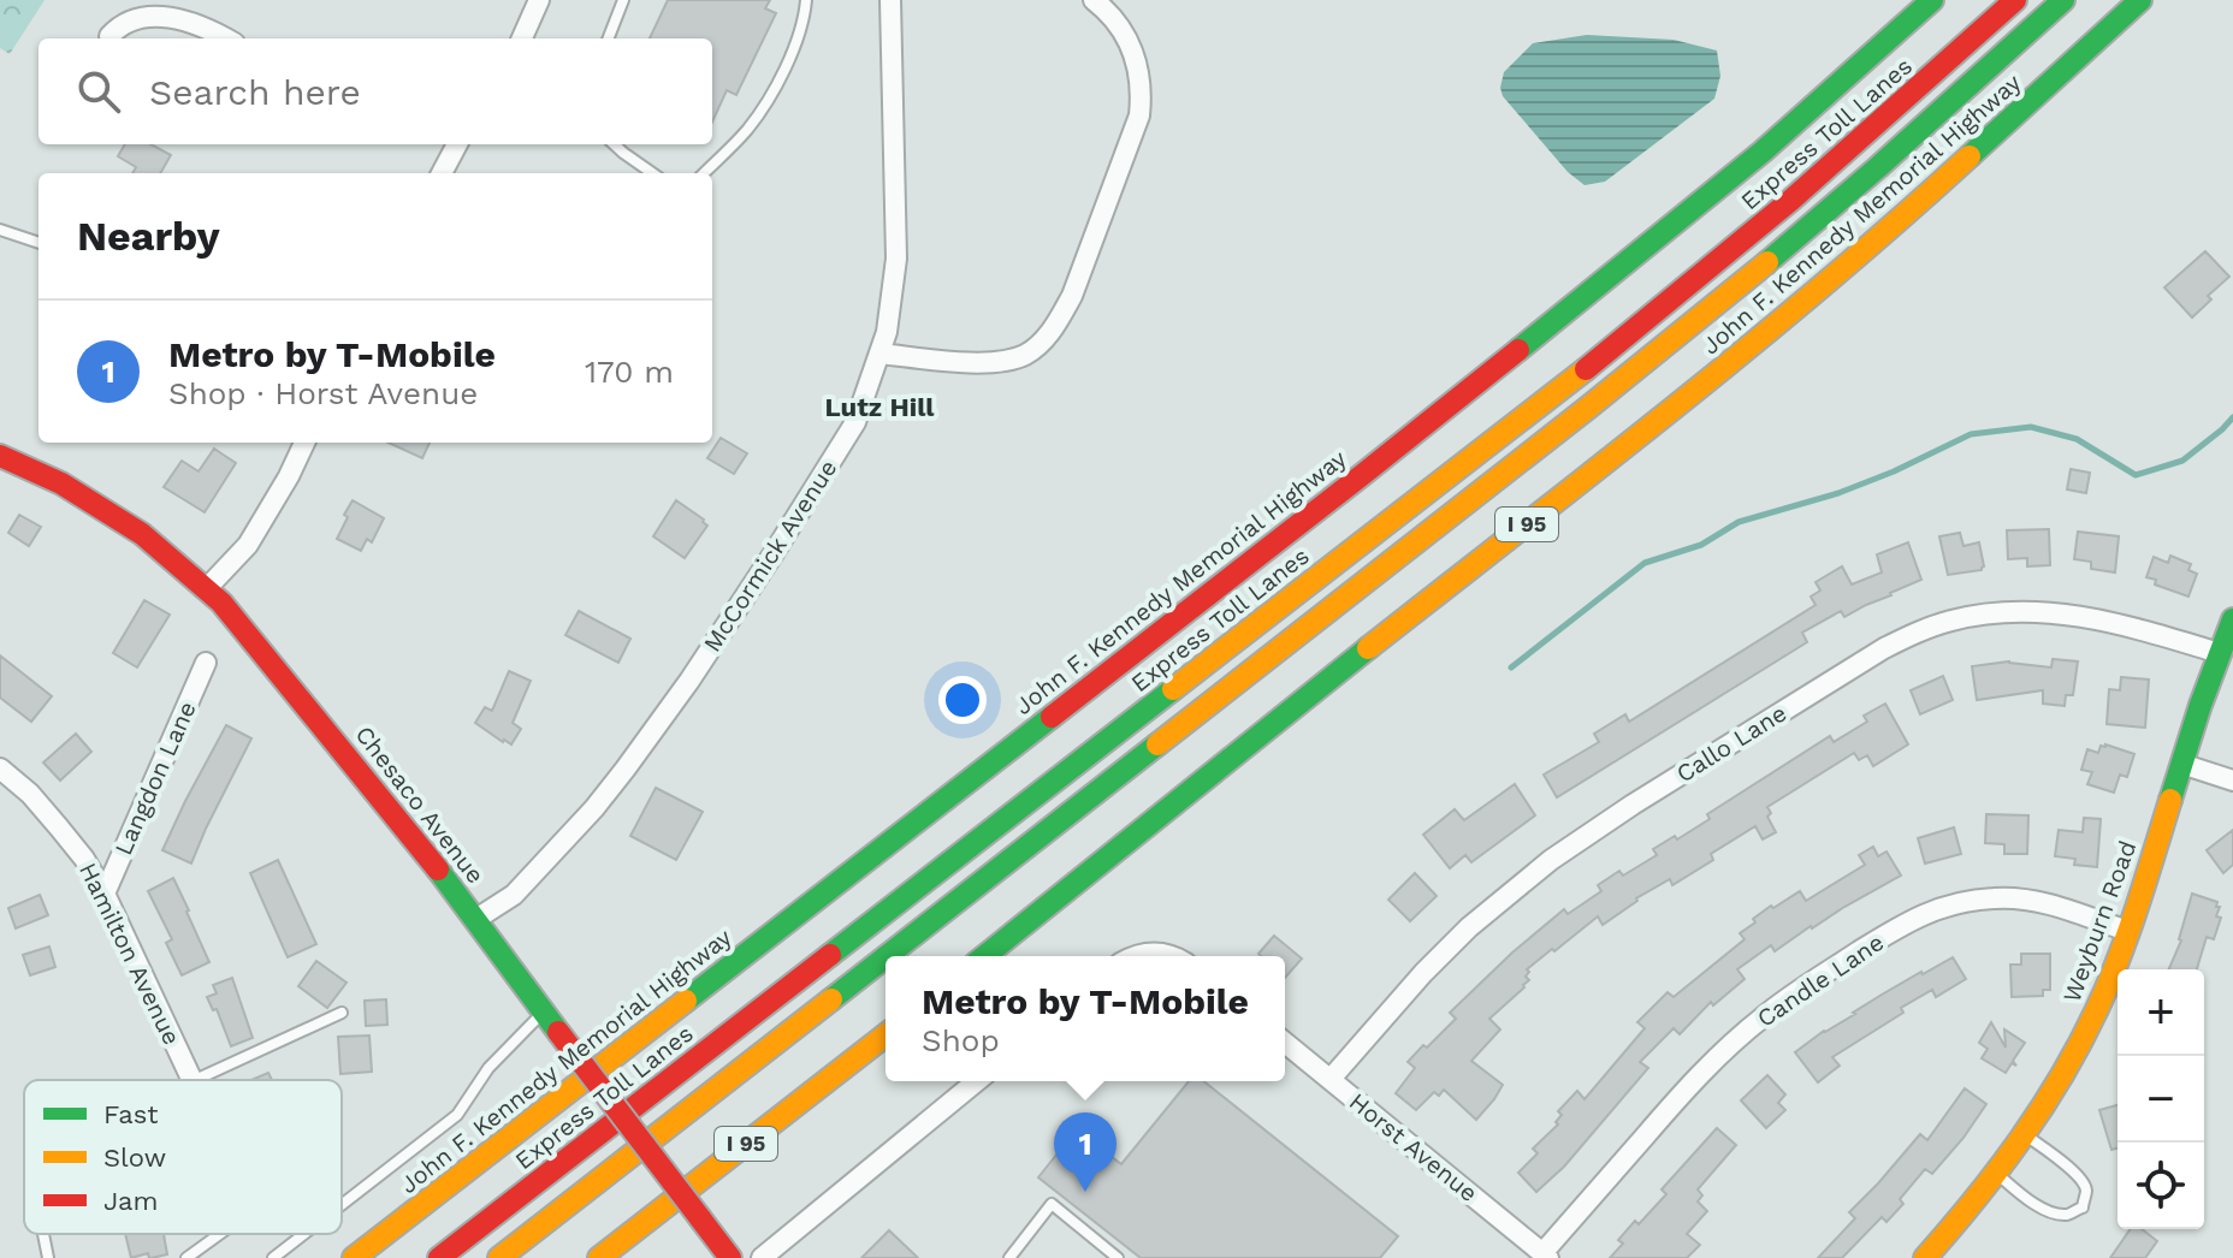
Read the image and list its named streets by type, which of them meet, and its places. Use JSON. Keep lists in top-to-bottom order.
{
  "streets": {
    "main road": [
      "Express Toll Lanes",
      "John F. Kennedy Memorial Highway",
      "I 95",
      "Chesaco Avenue",
      "Weyburn Road"
    ],
    "street": [
      "McCormick Avenue",
      "Callo Lane",
      "Langdon Lane",
      "Hamilton Avenue",
      "Candle Lane",
      "Horst Avenue"
    ]
  },
  "crossings": [
    ["McCormick Avenue", "Chesaco Avenue"],
    ["Callo Lane", "Weyburn Road"],
    ["Callo Lane", "Horst Avenue"],
    ["Langdon Lane", "Hamilton Avenue"],
    ["Weyburn Road", "Candle Lane"],
    ["Candle Lane", "Horst Avenue"]
  ],
  "districts": ["Lutz Hill"],
  "legend": ["Fast", "Slow", "Jam"],
  "page": {
    "search": "Search here",
    "heading": "Nearby",
    "list": [
      {
        "mark": "1",
        "name": "Metro by T-Mobile",
        "note": "Shop · Horst Avenue",
        "value": "170 m"
      }
    ],
    "popup": ["Metro by T-Mobile", "Shop"],
    "map_buttons": ["+", "−"],
    "pins": "1"
  }
}
